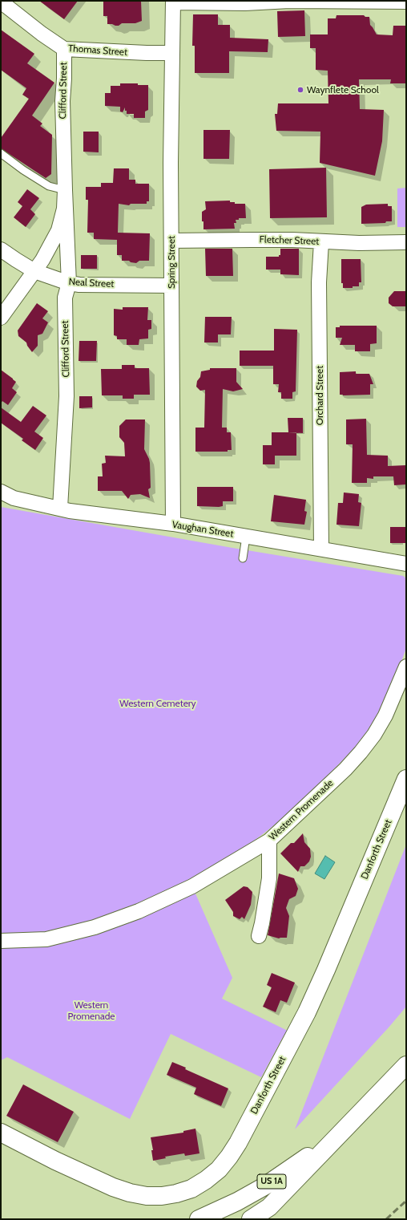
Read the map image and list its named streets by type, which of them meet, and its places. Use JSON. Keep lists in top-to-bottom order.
{
  "streets": {
    "street": [
      "Thomas Street",
      "Clifford Street",
      "Fletcher Street",
      "Spring Street",
      "Neal Street",
      "Orchard Street",
      "Vaughan Street",
      "Western Promenade",
      "Danforth Street",
      "US 1A"
    ]
  },
  "crossings": [
    ["Thomas Street", "Clifford Street"],
    ["Thomas Street", "Spring Street"],
    ["Clifford Street", "Neal Street"],
    ["Clifford Street", "Vaughan Street"],
    ["Fletcher Street", "Spring Street"],
    ["Fletcher Street", "Orchard Street"],
    ["Spring Street", "Neal Street"],
    ["Spring Street", "Vaughan Street"],
    ["Orchard Street", "Vaughan Street"]
  ],
  "parks": ["Western Cemetery", "Western Promenade"],
  "places": ["Waynflete School"]
}
